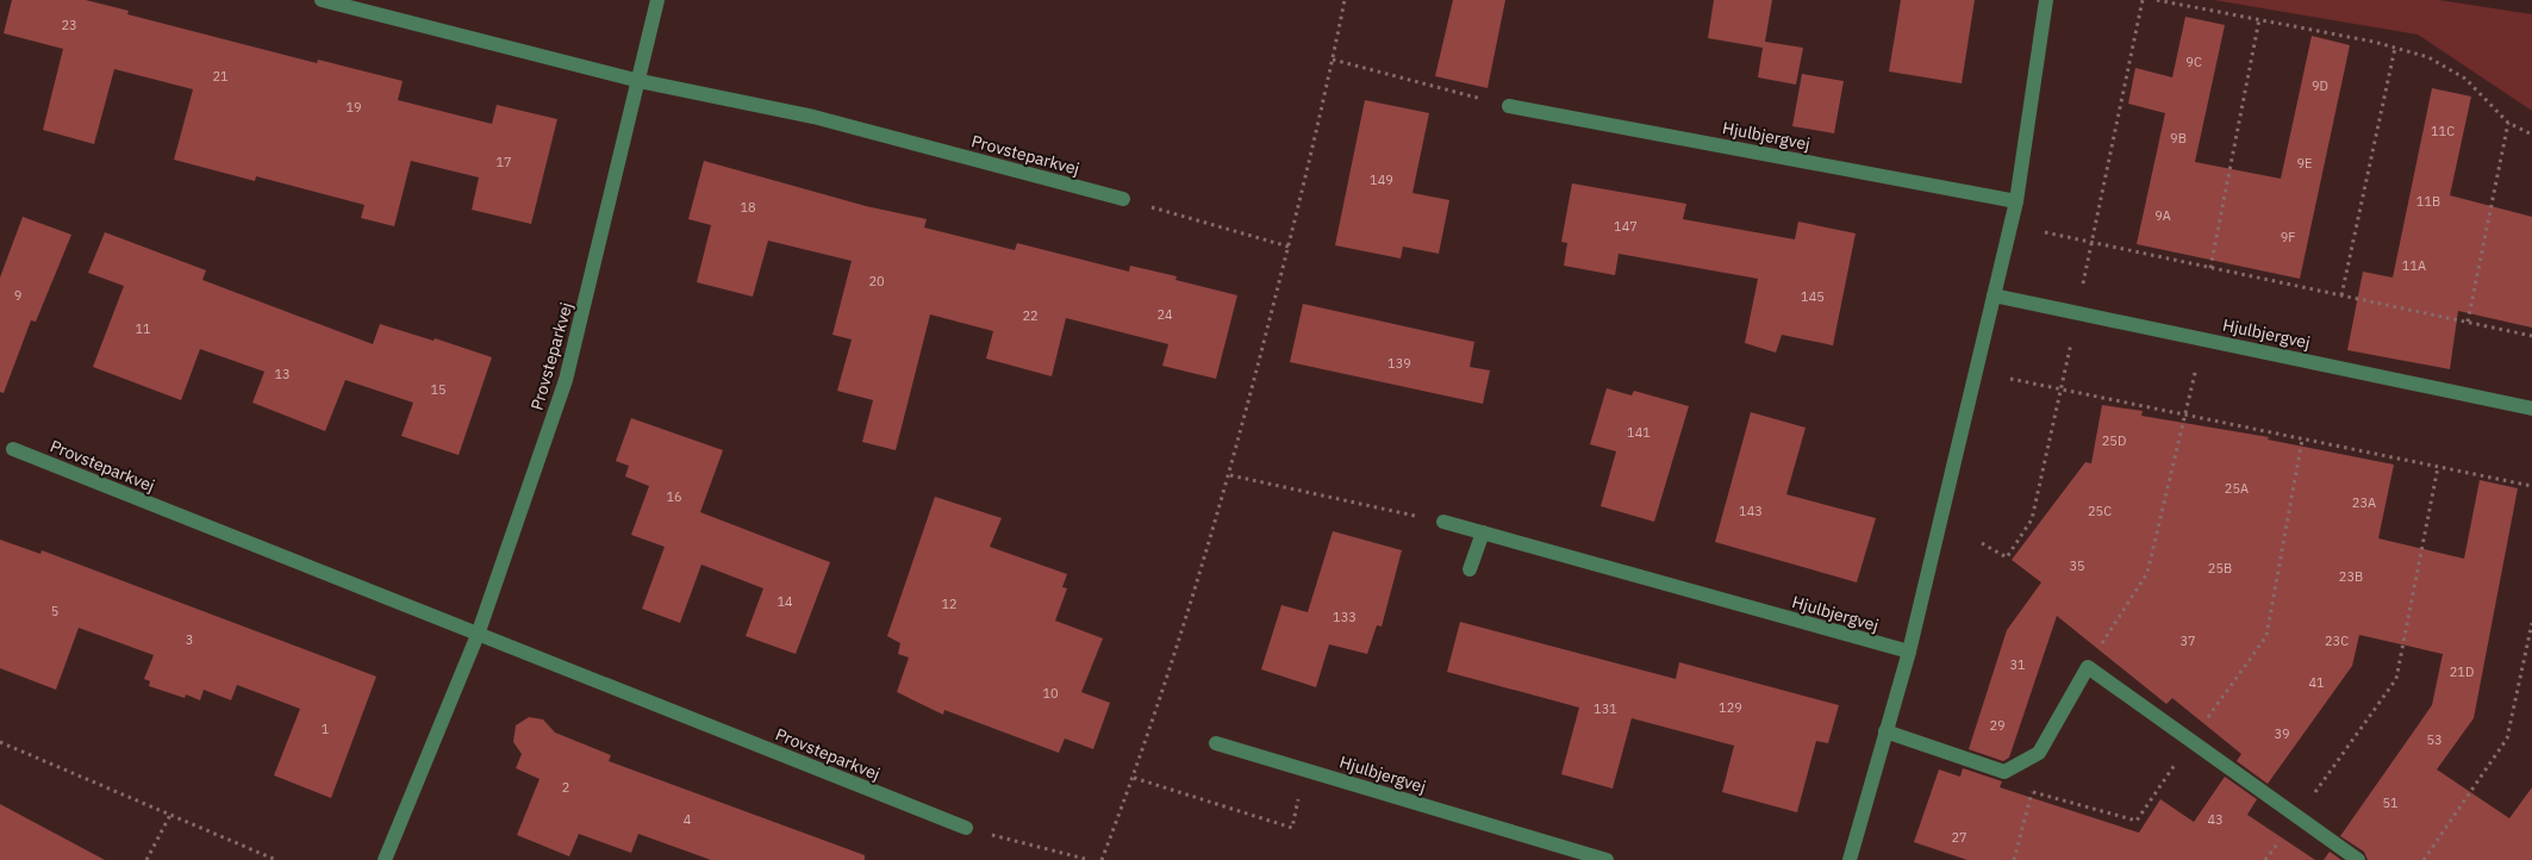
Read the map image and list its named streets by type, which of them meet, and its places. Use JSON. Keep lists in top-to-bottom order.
{
  "streets": {
    "street": ["Hjulbjergvej", "Provsteparkvej"]
  },
  "house_numbers": [
    "23",
    "9C",
    "21",
    "9D",
    "19",
    "11C",
    "9B",
    "17",
    "9E",
    "149",
    "11B",
    "18",
    "9A",
    "147",
    "9F",
    "11A",
    "20",
    "9",
    "145",
    "24",
    "22",
    "11",
    "139",
    "13",
    "15",
    "141",
    "25D",
    "25A",
    "16",
    "23A",
    "143",
    "25C",
    "35",
    "25B",
    "23B",
    "14",
    "12",
    "5",
    "133",
    "3",
    "37",
    "23C",
    "31",
    "21D",
    "41",
    "10",
    "129",
    "131",
    "29",
    "1",
    "39",
    "53",
    "2",
    "51",
    "4",
    "43",
    "27"
  ]
}
